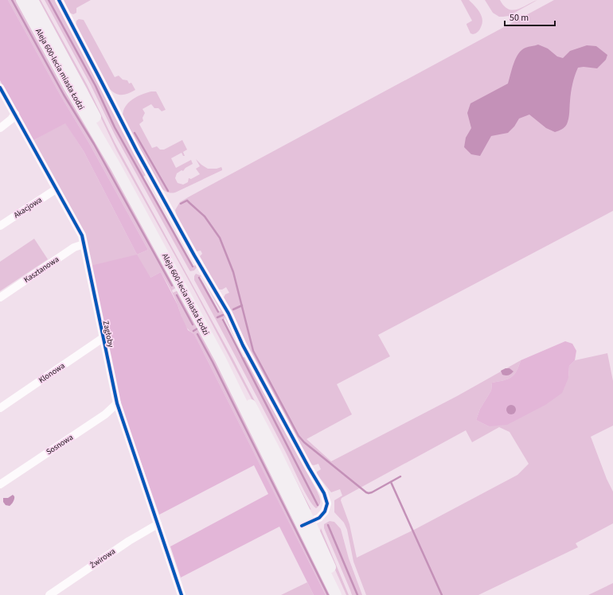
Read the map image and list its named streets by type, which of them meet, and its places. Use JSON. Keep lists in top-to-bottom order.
{
  "streets": {
    "main road": ["Aleja 600-lecia miasta Łodzi"],
    "street": [
      "Akacjowa",
      "Kasztanowa",
      "Zagłoby",
      "Klonowa",
      "Sosnowa",
      "Żwirowa"
    ]
  },
  "crossings": [
    ["Akacjowa", "Zagłoby"],
    ["Kasztanowa", "Zagłoby"],
    ["Zagłoby", "Klonowa"],
    ["Zagłoby", "Sosnowa"],
    ["Zagłoby", "Żwirowa"]
  ],
  "scale_bar": "50 m"
}
